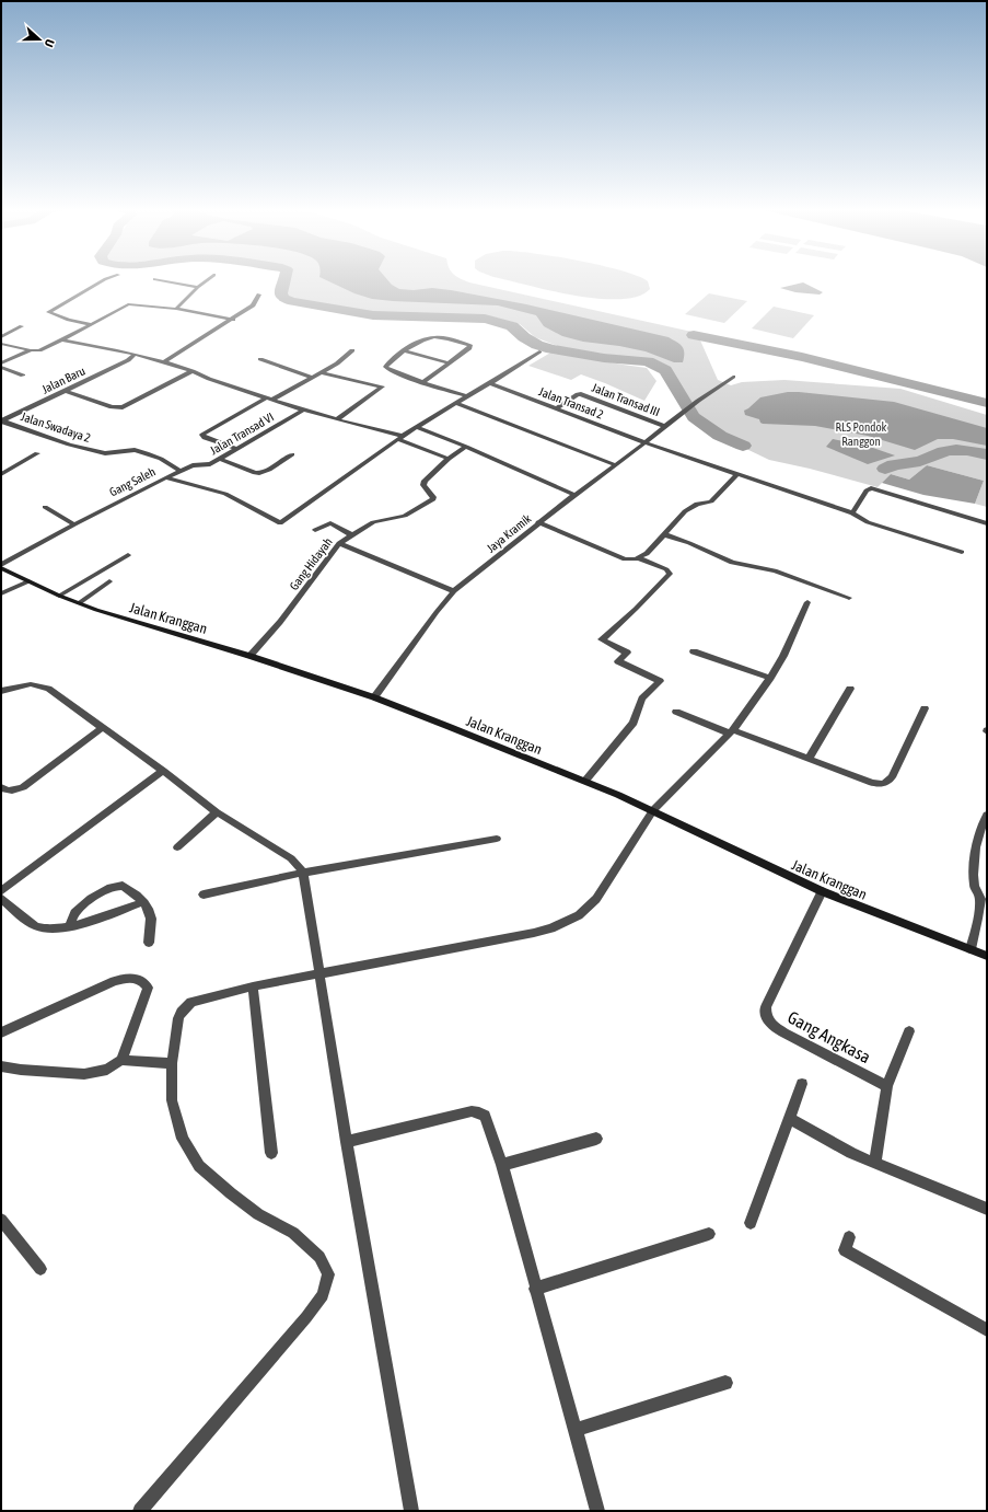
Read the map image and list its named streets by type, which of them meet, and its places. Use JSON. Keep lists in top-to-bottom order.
{
  "streets": {
    "main road": ["Jalan Kranggan"],
    "street": [
      "Jalan Baru",
      "Jalan Transad III",
      "Jalan Transad 2",
      "Jalan Swadaya 2",
      "Jalan Transad VI",
      "Gang Saleh",
      "Jaya Kramik",
      "Gang Hidayah",
      "Gang Angkasa"
    ]
  },
  "crossings": [
    ["Jalan Baru", "Jalan Swadaya 2"],
    ["Jalan Transad III", "Jalan Transad 2"],
    ["Jalan Transad III", "Jaya Kramik"],
    ["Jalan Transad 2", "Jaya Kramik"],
    ["Jalan Swadaya 2", "Jalan Transad VI"],
    ["Jalan Transad VI", "Gang Saleh"],
    ["Jaya Kramik", "Jalan Kranggan"],
    ["Gang Hidayah", "Jalan Kranggan"],
    ["Jalan Kranggan", "Gang Angkasa"]
  ],
  "parks": ["RLS Pondok Ranggon"],
  "north": "right"
}
